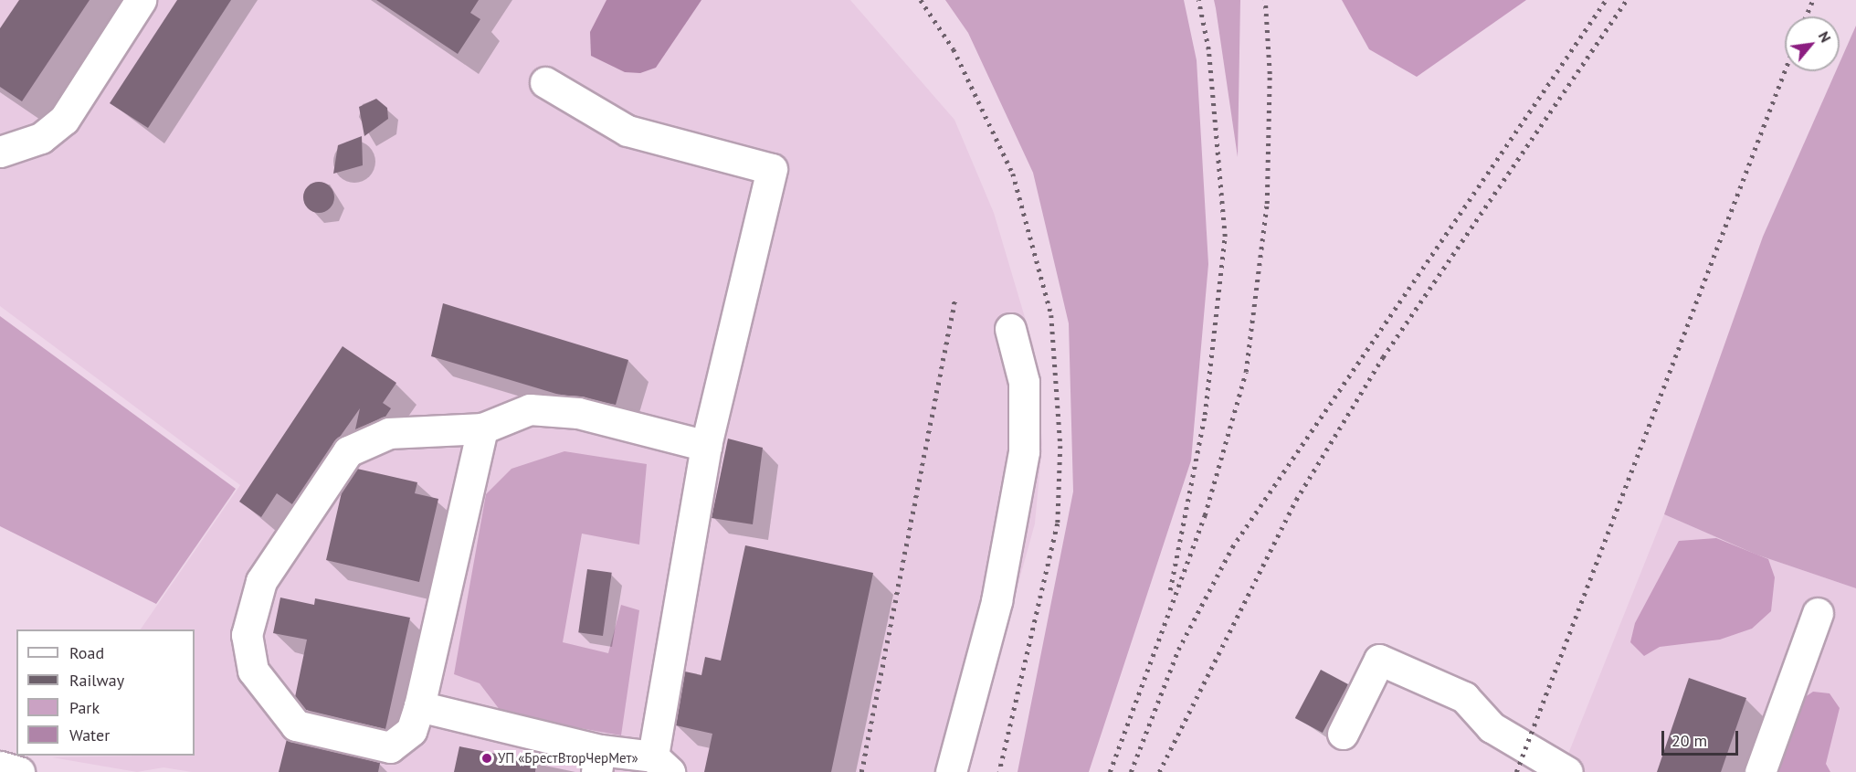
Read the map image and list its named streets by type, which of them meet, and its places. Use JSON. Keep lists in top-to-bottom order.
{
  "places": ["УП «БрестВторЧерМет»"],
  "legend": [
    "Road",
    "Railway",
    "Park",
    "Water"
  ],
  "scale_bar": "20 m",
  "north": "top right"
}
